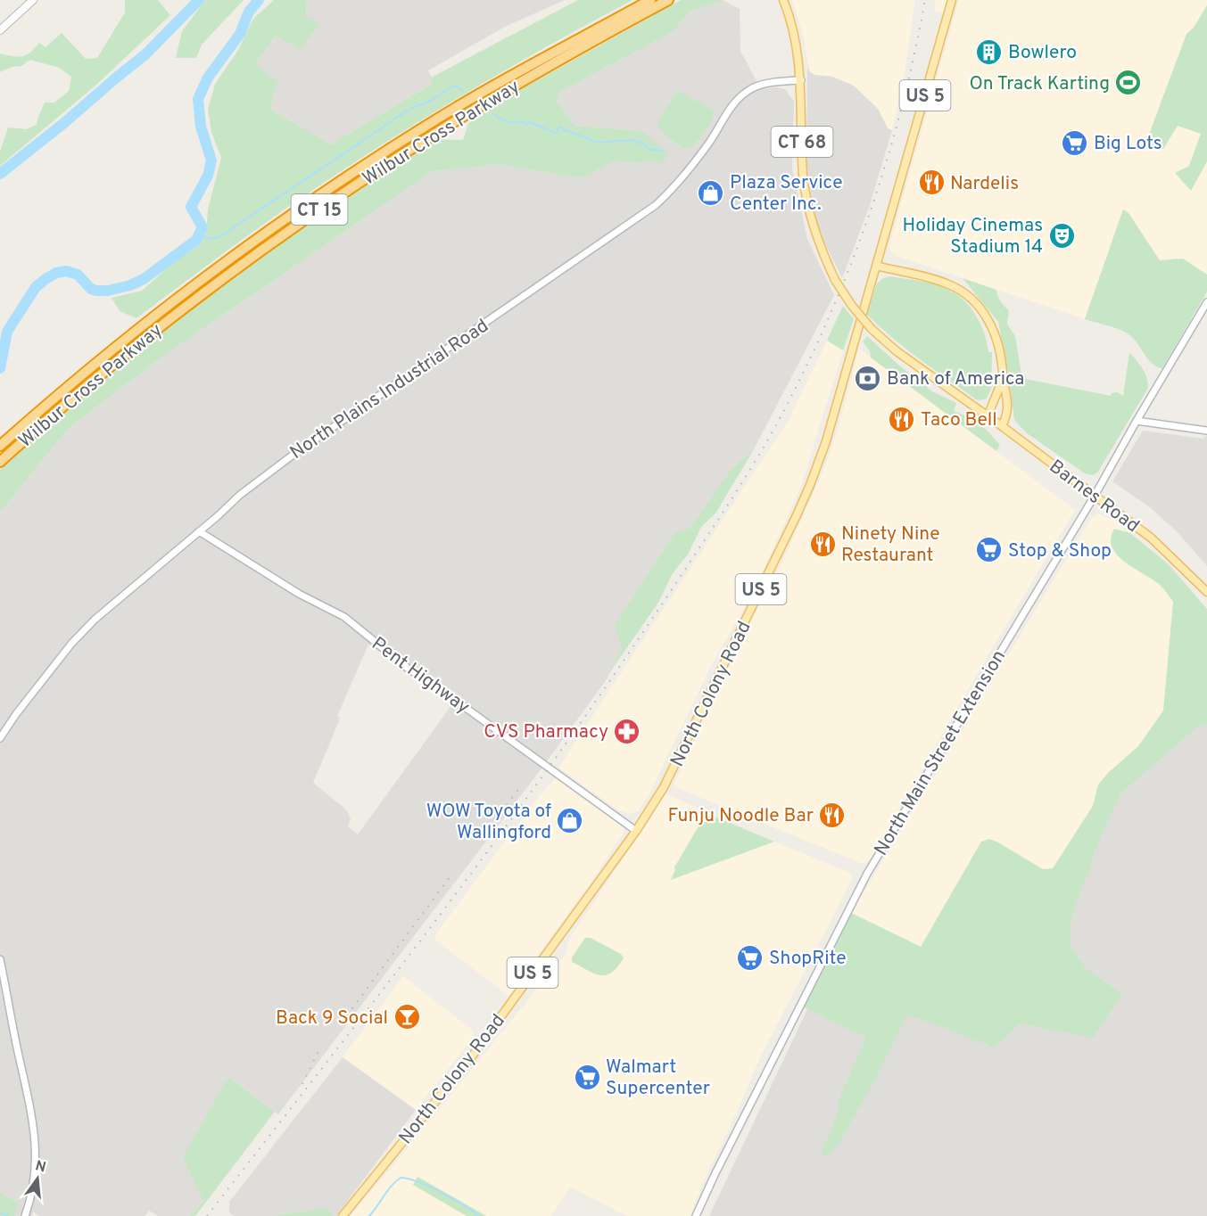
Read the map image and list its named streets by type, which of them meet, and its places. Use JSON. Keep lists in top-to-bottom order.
{
  "streets": {
    "highway": ["Wilbur Cross Parkway", "CT 15"],
    "main road": [
      "US 5",
      "CT 68",
      "Barnes Road",
      "North Colony Road"
    ],
    "street": ["North Plains Industrial Road", "Pent Highway", "North Main Street Extension"]
  },
  "crossings": [
    ["CT 68", "North Plains Industrial Road"],
    ["CT 68", "Barnes Road"],
    ["North Plains Industrial Road", "Barnes Road"],
    ["North Plains Industrial Road", "Pent Highway"],
    ["Barnes Road", "North Main Street Extension"],
    ["Pent Highway", "North Colony Road"]
  ],
  "places": {
    "building": ["Bowlero"],
    "sports": ["On Track Karting"],
    "supermarket": [
      "Big Lots",
      "Stop & Shop",
      "ShopRite",
      "Walmart Supercenter"
    ],
    "restaurant": [
      "Nardelis",
      "Taco Bell",
      "Ninety Nine Restaurant",
      "Funju Noodle Bar"
    ],
    "shop": ["Plaza Service Center Inc.", "WOW Toyota of Wallingford"],
    "theatre": ["Holiday Cinemas Stadium 14"],
    "bank": ["Bank of America"],
    "pharmacy": ["CVS Pharmacy"],
    "bar": ["Back 9 Social"]
  },
  "north": "top"
}
